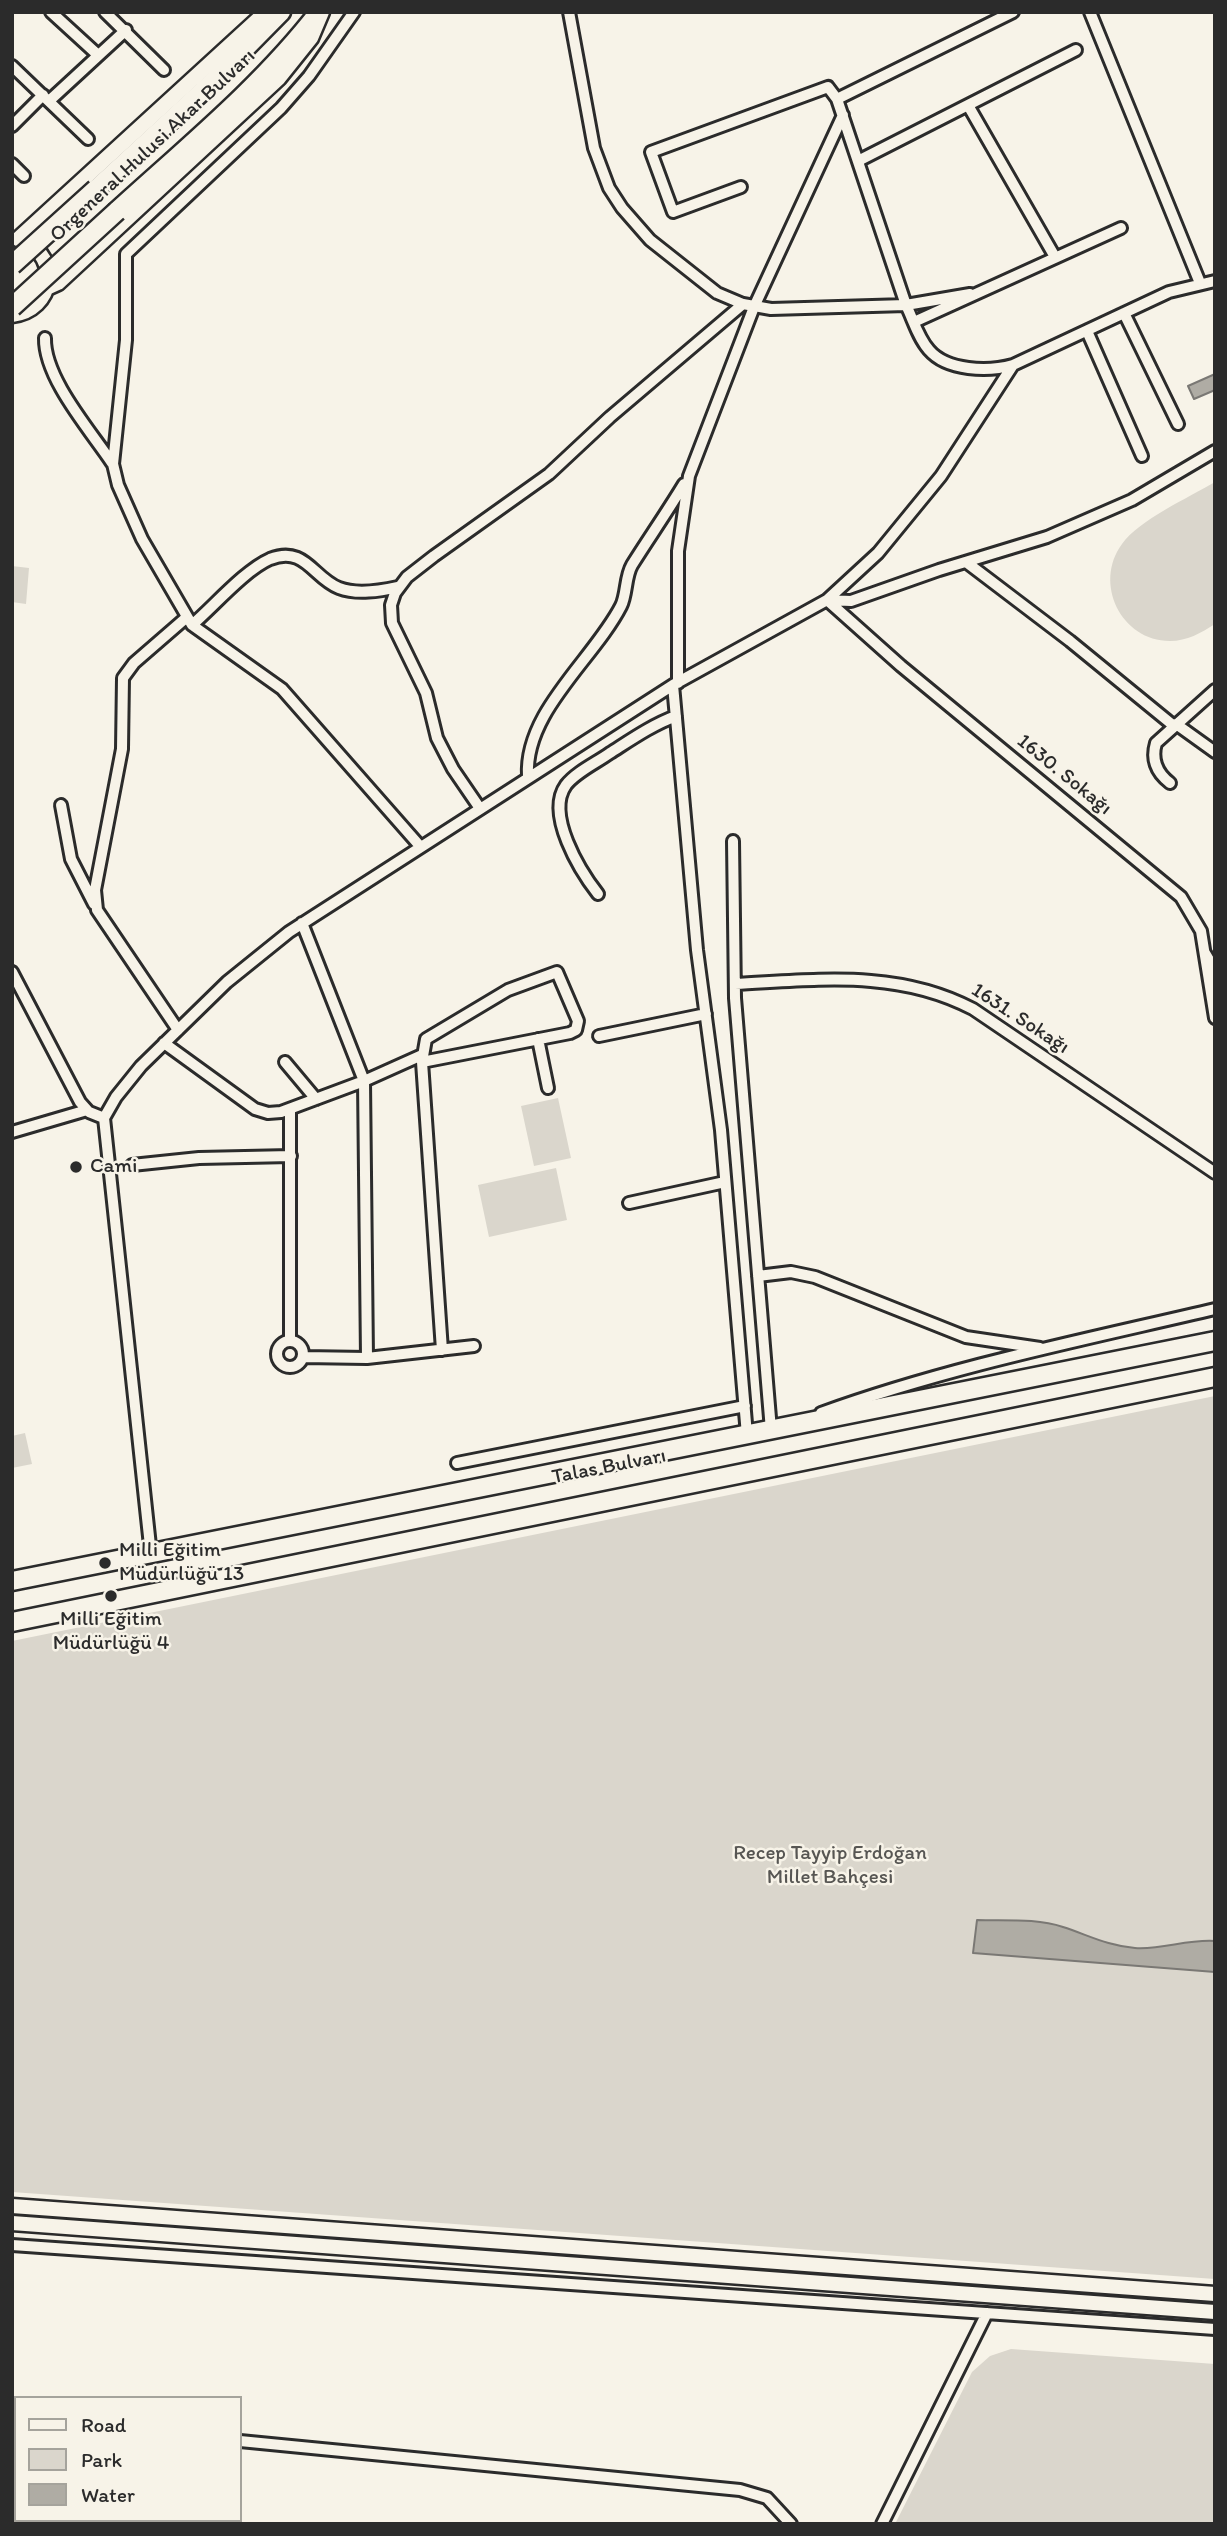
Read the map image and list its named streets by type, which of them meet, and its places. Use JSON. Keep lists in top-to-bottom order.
{
  "streets": {
    "main road": ["Orgeneral Hulusi Akar Bulvarı", "Talas Bulvarı"],
    "street": ["1630. Sokağı", "1631. Sokağı"]
  },
  "parks": ["Recep Tayyip Erdoğan Millet Bahçesi"],
  "places": ["Cami", "Milli Eğitim Müdürlüğü 13", "Milli Eğitim Müdürlüğü 4"],
  "legend": ["Road", "Park", "Water"]
}
